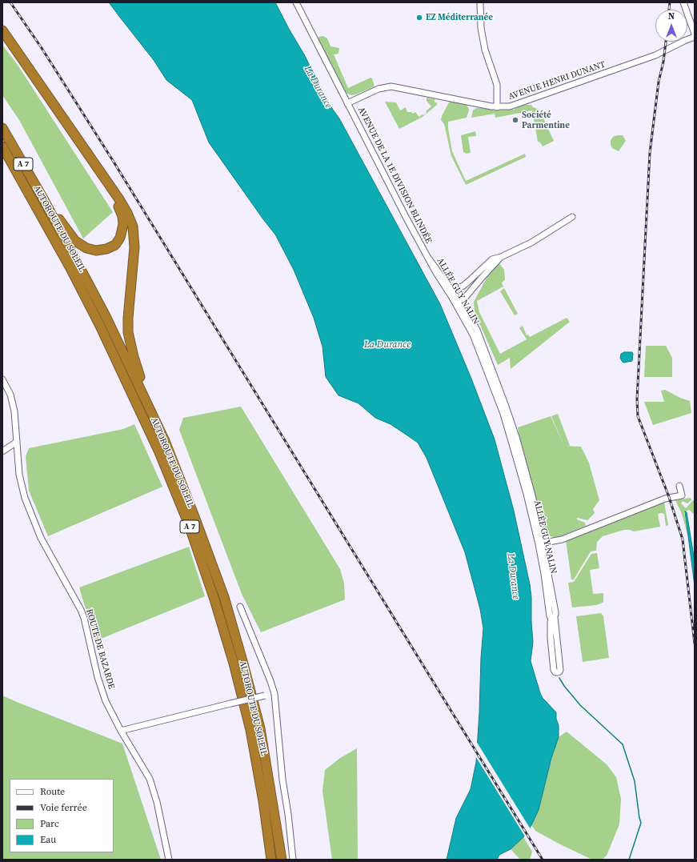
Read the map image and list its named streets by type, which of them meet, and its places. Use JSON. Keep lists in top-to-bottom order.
{
  "streets": {
    "highway": ["A 7", "AUTOROUTE DU SOLEIL"],
    "street": [
      "AVENUE HENRI DUNANT",
      "AVENUE DE LA 1E DIVISION BLINDÉE",
      "ALLÉE GUY NALIN",
      "ROUTE DE BAZARDE"
    ]
  },
  "crossings": [
    ["AVENUE HENRI DUNANT", "AVENUE DE LA 1E DIVISION BLINDÉE"],
    ["AVENUE DE LA 1E DIVISION BLINDÉE", "ALLÉE GUY NALIN"]
  ],
  "water": ["La Durance"],
  "places": ["EZ Méditerranée", "Société Parmentine"],
  "legend": [
    "Route",
    "Voie ferrée",
    "Parc",
    "Eau"
  ],
  "north": "top"
}
